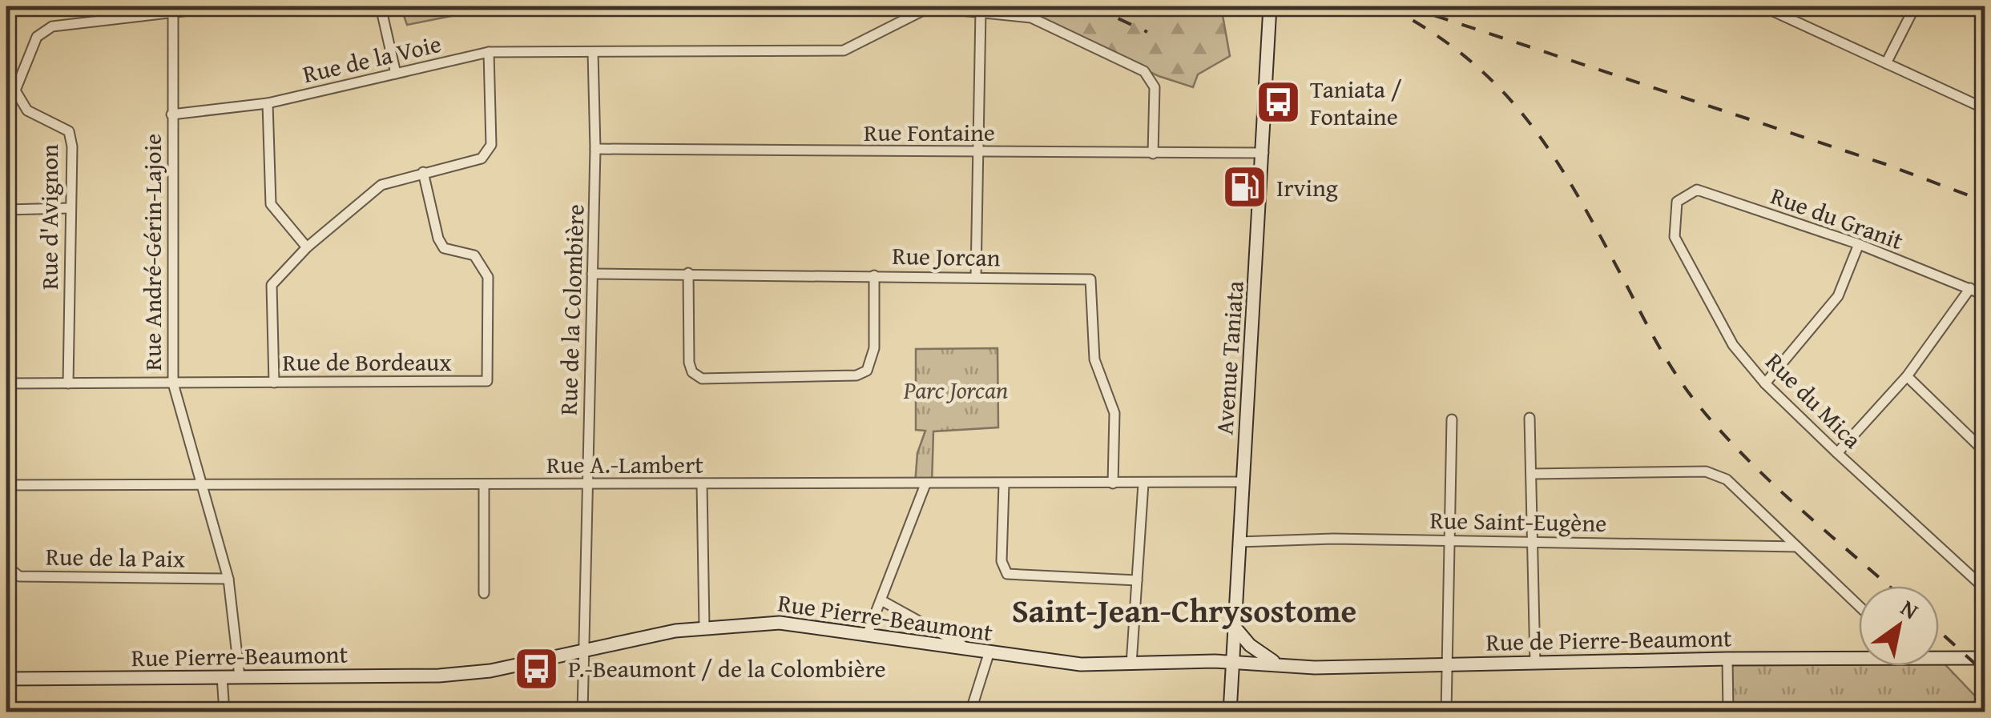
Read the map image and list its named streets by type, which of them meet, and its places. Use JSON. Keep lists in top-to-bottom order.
{
  "streets": {
    "main road": ["Avenue Taniata", "Rue Pierre-Beaumont", "Rue de Pierre-Beaumont"],
    "street": [
      "Rue de la Voie",
      "Rue Fontaine",
      "Rue d'Avignon",
      "Rue du Granit",
      "Rue André-Gérin-Lajoie",
      "Rue Jorcan",
      "Rue de la Colombière",
      "Rue de Bordeaux",
      "Rue du Mica",
      "Rue A.-Lambert",
      "Rue Saint-Eugène",
      "Rue de la Paix"
    ]
  },
  "crossings": [
    ["Rue de la Voie", "Rue Fontaine"],
    ["Rue de la Voie", "Rue André-Gérin-Lajoie"],
    ["Rue de la Voie", "Rue de la Colombière"],
    ["Rue Fontaine", "Rue de la Colombière"],
    ["Rue Fontaine", "Avenue Taniata"],
    ["Rue d'Avignon", "Rue André-Gérin-Lajoie"],
    ["Rue d'Avignon", "Rue de Bordeaux"],
    ["Rue du Granit", "Rue du Mica"],
    ["Rue André-Gérin-Lajoie", "Rue de Bordeaux"],
    ["Rue André-Gérin-Lajoie", "Rue A.-Lambert"],
    ["Rue André-Gérin-Lajoie", "Rue de la Paix"],
    ["Rue André-Gérin-Lajoie", "Rue Pierre-Beaumont"],
    ["Rue Jorcan", "Rue de la Colombière"],
    ["Rue Jorcan", "Rue A.-Lambert"],
    ["Rue de la Colombière", "Rue A.-Lambert"],
    ["Rue de la Colombière", "Rue Pierre-Beaumont"],
    ["Avenue Taniata", "Rue A.-Lambert"],
    ["Avenue Taniata", "Rue Saint-Eugène"],
    ["Avenue Taniata", "Rue Pierre-Beaumont"],
    ["Avenue Taniata", "Rue de Pierre-Beaumont"],
    ["Rue Pierre-Beaumont", "Rue de Pierre-Beaumont"]
  ],
  "districts": ["Saint-Jean-Chrysostome"],
  "parks": ["Parc Jorcan"],
  "places": {
    "bus stop": ["Taniata / Fontaine", "P.-Beaumont / de la Colombière"],
    "fuel station": ["Irving"]
  },
  "north": "top right"
}
